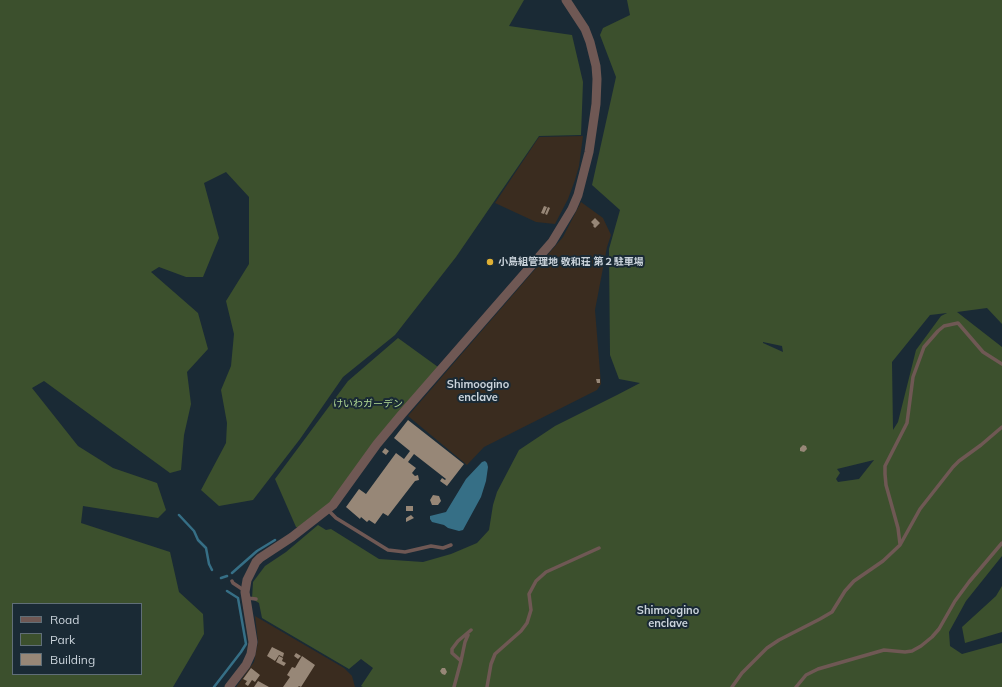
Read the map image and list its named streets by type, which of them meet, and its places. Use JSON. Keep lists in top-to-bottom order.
{
  "districts": ["Shimoogino enclave", "Shimoogino enclave"],
  "parks": ["けいわガーデン"],
  "places": ["小島組管理地 敬和荘 第２駐車場"],
  "legend": ["Road", "Park", "Building"]
}
